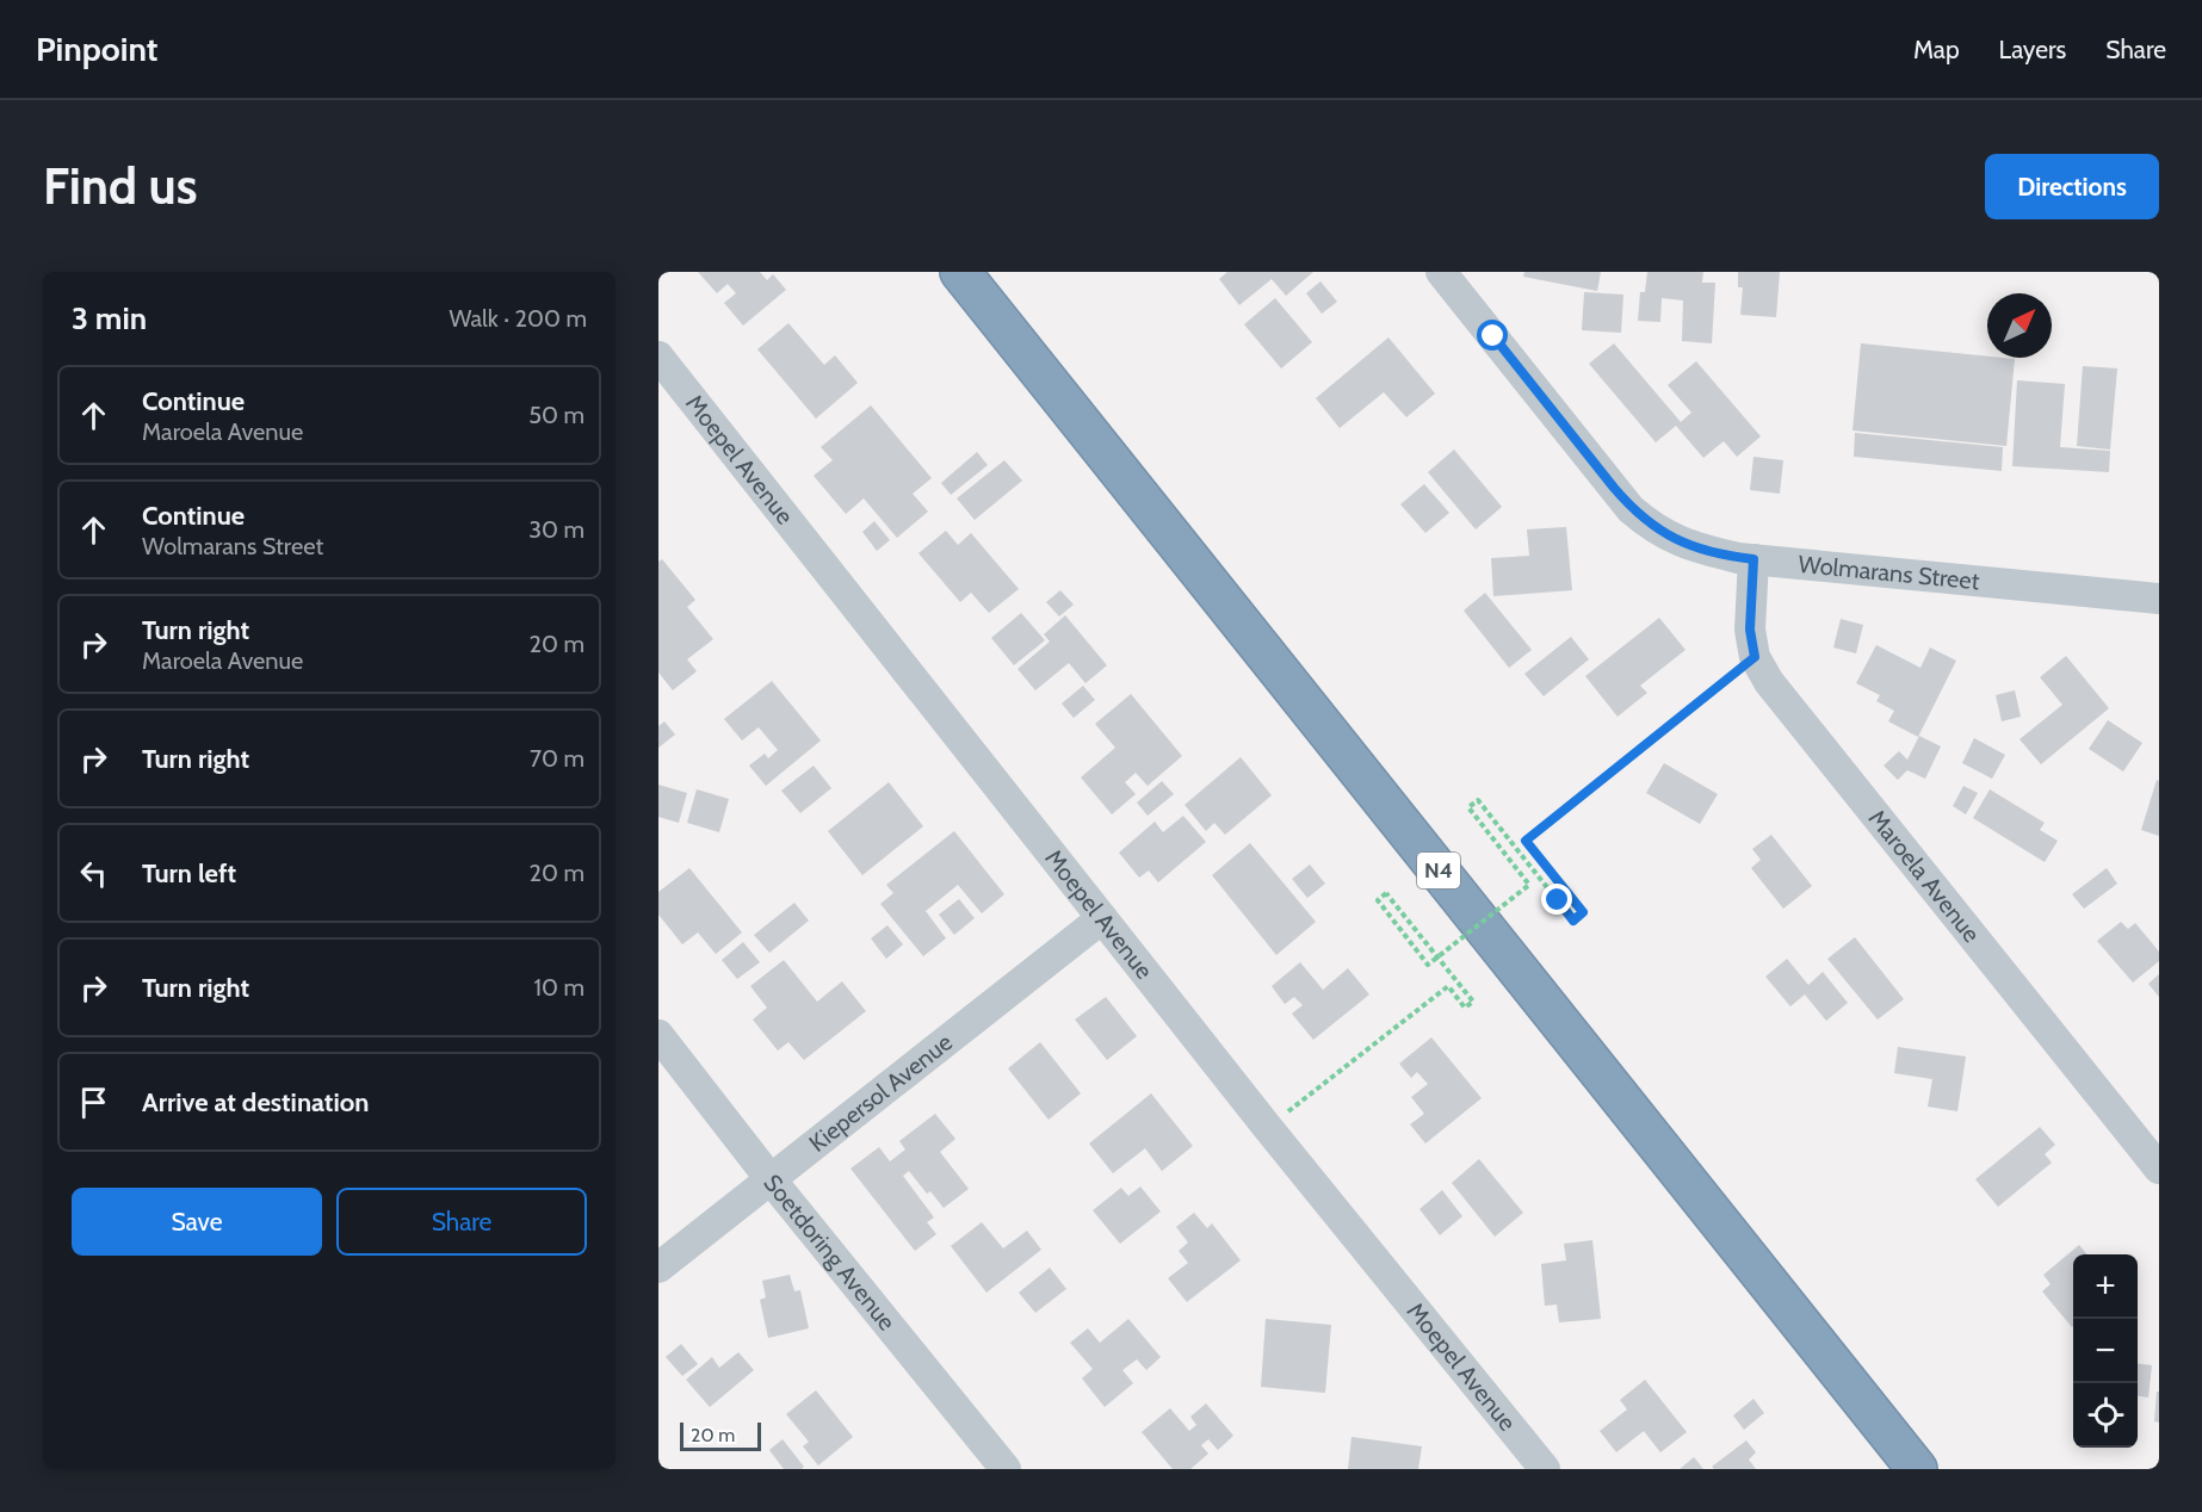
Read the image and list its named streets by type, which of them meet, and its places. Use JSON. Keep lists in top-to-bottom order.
{
  "streets": {
    "highway": ["N4"],
    "street": [
      "Moepel Avenue",
      "Wolmarans Street",
      "Maroela Avenue",
      "Kiepersol Avenue",
      "Soetdoring Avenue"
    ]
  },
  "crossings": [
    ["Moepel Avenue", "Kiepersol Avenue"],
    ["Wolmarans Street", "Maroela Avenue"],
    ["Kiepersol Avenue", "Soetdoring Avenue"]
  ],
  "scale_bar": "20 m",
  "north": "top right",
  "page": {
    "header": "Pinpoint",
    "nav": ["Map", "Layers", "Share"],
    "buttons": [
      "Directions",
      ["Save", "Share"]
    ],
    "title": "Find us",
    "heading": ["3 min", "Walk · 200 m"],
    "list": [
      ["Continue", "Maroela Avenue", "50 m"],
      ["Continue", "Wolmarans Street", "30 m"],
      ["Turn right", "Maroela Avenue", "20 m"],
      ["Turn right", "70 m"],
      ["Turn left", "20 m"],
      ["Turn right", "10 m"],
      "Arrive at destination"
    ],
    "map_buttons": ["+", "−"],
    "scale": "20 m"
  }
}
